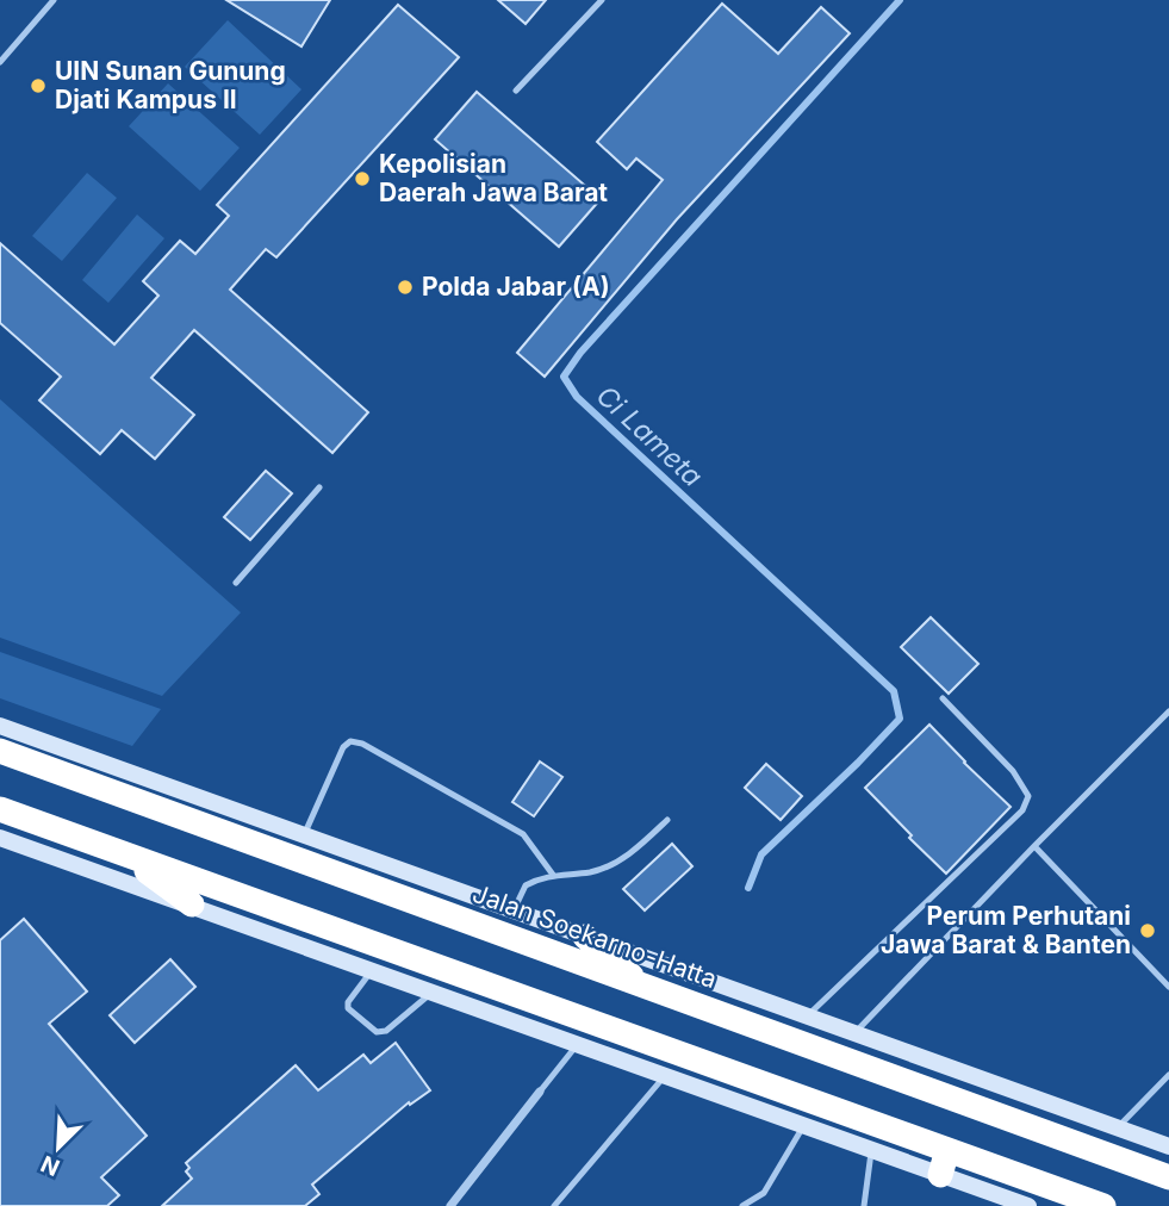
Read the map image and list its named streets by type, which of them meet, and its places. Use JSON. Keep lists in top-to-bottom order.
{
  "streets": {
    "highway": ["Jalan Soekarno-Hatta"]
  },
  "water": ["Ci Lameta"],
  "places": [
    "UIN Sunan Gunung Djati Kampus II",
    "Kepolisian Daerah Jawa Barat",
    "Polda Jabar (A)",
    "Perum Perhutani Jawa Barat & Banten"
  ],
  "north": "bottom left"
}
